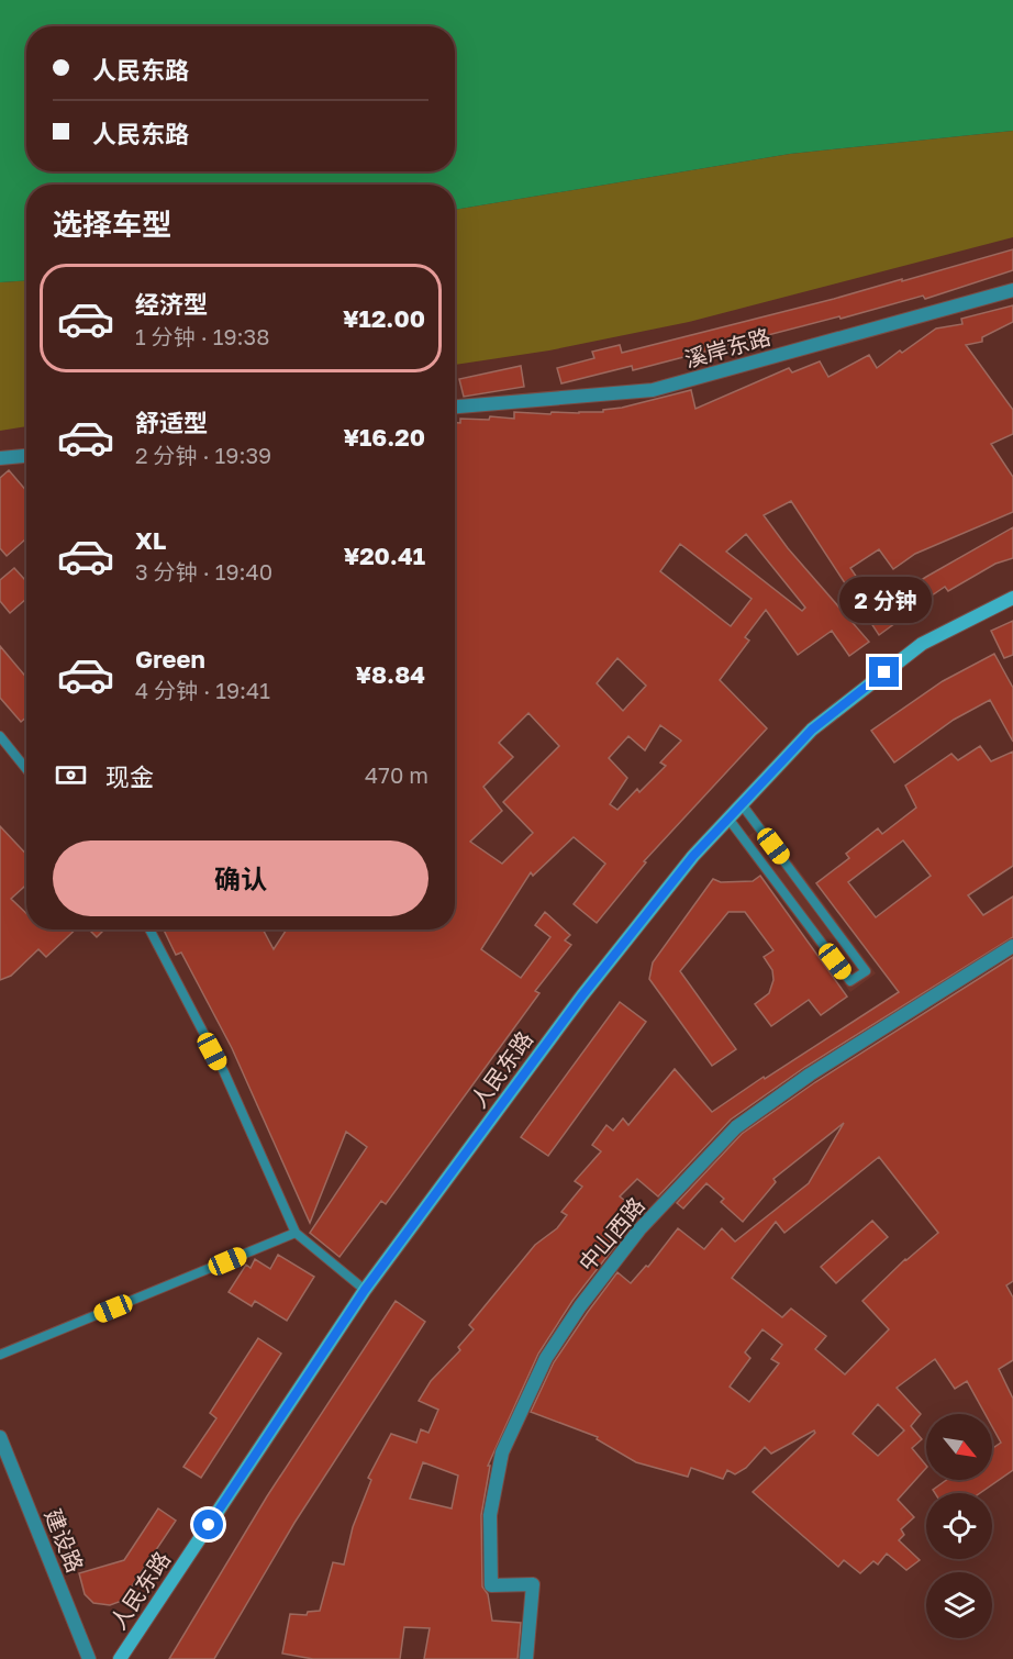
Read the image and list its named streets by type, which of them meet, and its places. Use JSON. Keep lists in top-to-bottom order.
{
  "streets": {
    "main road": ["人民东路"],
    "street": ["溪岸东路", "中山西路", "建设路"]
  },
  "north": "bottom right",
  "page": {
    "banner": ["人民东路", "人民东路"],
    "heading": "选择车型",
    "list": [
      {
        "name": "经济型",
        "note": "1 分钟 · 19:38",
        "value": "¥12.00"
      },
      {
        "name": "舒适型",
        "note": "2 分钟 · 19:39",
        "value": "¥16.20"
      },
      {
        "name": "XL",
        "note": "3 分钟 · 19:40",
        "value": "¥20.41"
      },
      {
        "name": "Green",
        "note": "4 分钟 · 19:41",
        "value": "¥8.84"
      }
    ],
    "bubble": "2 分钟",
    "pay": ["现金", "470 m"],
    "buttons": "确认"
  }
}
